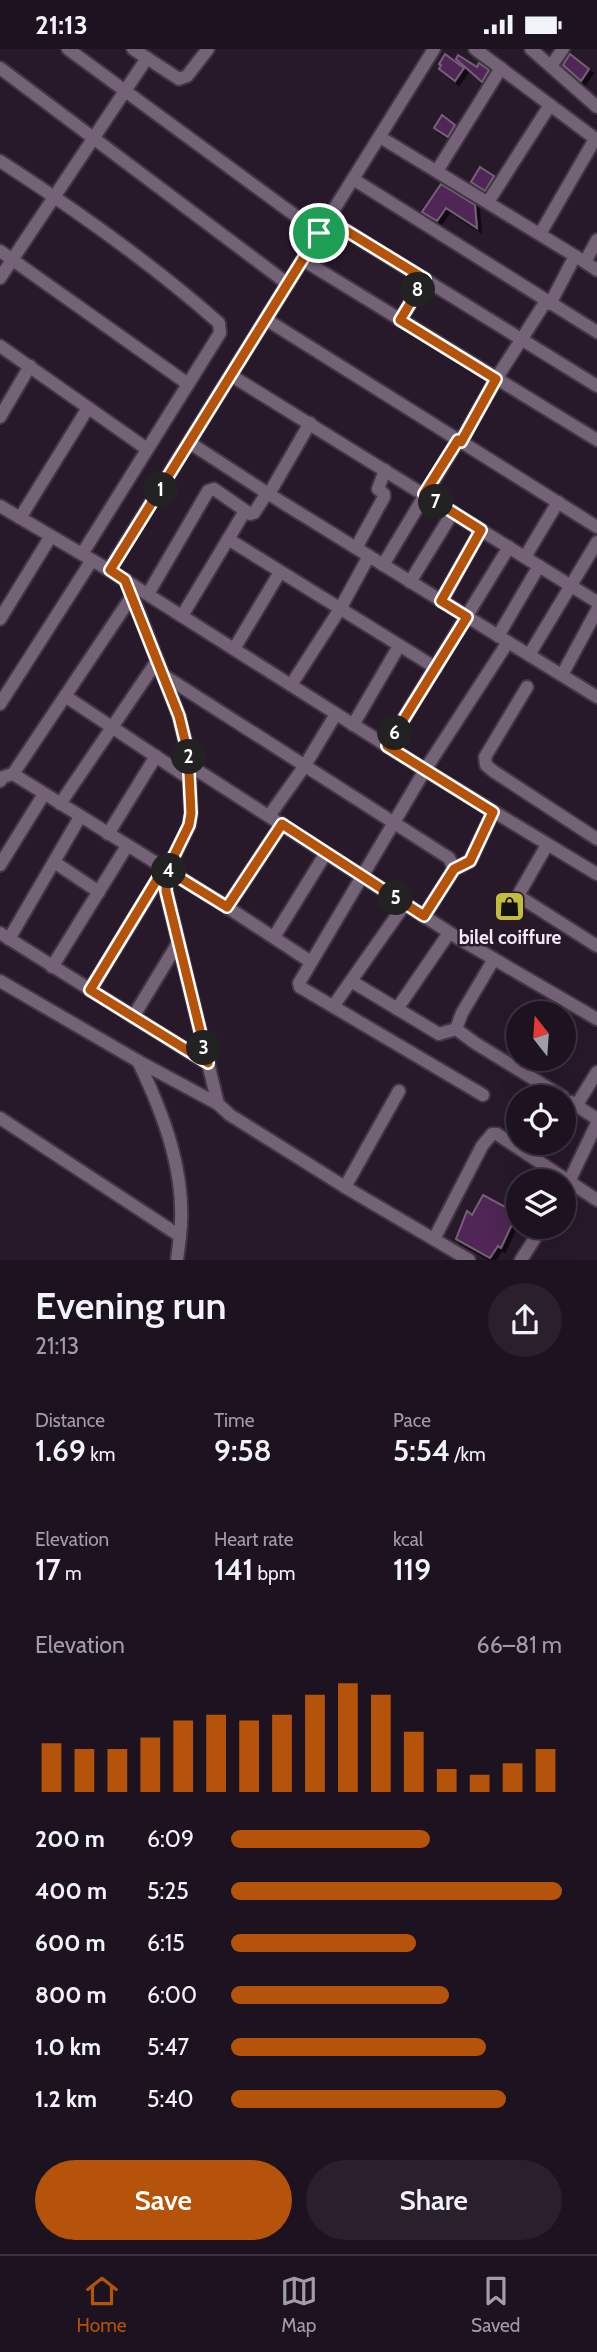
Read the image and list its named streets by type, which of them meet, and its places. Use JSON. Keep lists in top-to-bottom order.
{
  "places": {
    "shop": ["bilel coiffure"]
  },
  "north": "top",
  "page": {
    "status": "21:13",
    "pins": [
      "8",
      "1",
      "7",
      "6",
      "2",
      "4",
      "5",
      "3"
    ],
    "heading": ["Evening run", "21:13"],
    "stats": [
      ["Distance", "1.69 km"],
      ["Time", "9:58"],
      ["Pace", "5:54 /km"],
      ["Elevation", "17 m"],
      ["Heart rate", "141 bpm"],
      ["kcal", "119"]
    ],
    "chart": ["Elevation", "66–81 m"],
    "list": [
      {
        "name": "200 m",
        "note": "6:09"
      },
      {
        "name": "400 m",
        "note": "5:25"
      },
      {
        "name": "600 m",
        "note": "6:15"
      },
      {
        "name": "800 m",
        "note": "6:00"
      },
      {
        "name": "1.0 km",
        "note": "5:47"
      },
      {
        "name": "1.2 km",
        "note": "5:40"
      }
    ],
    "buttons": ["Save", "Share"],
    "tabs": ["Home", "Map", "Saved"]
  }
}
